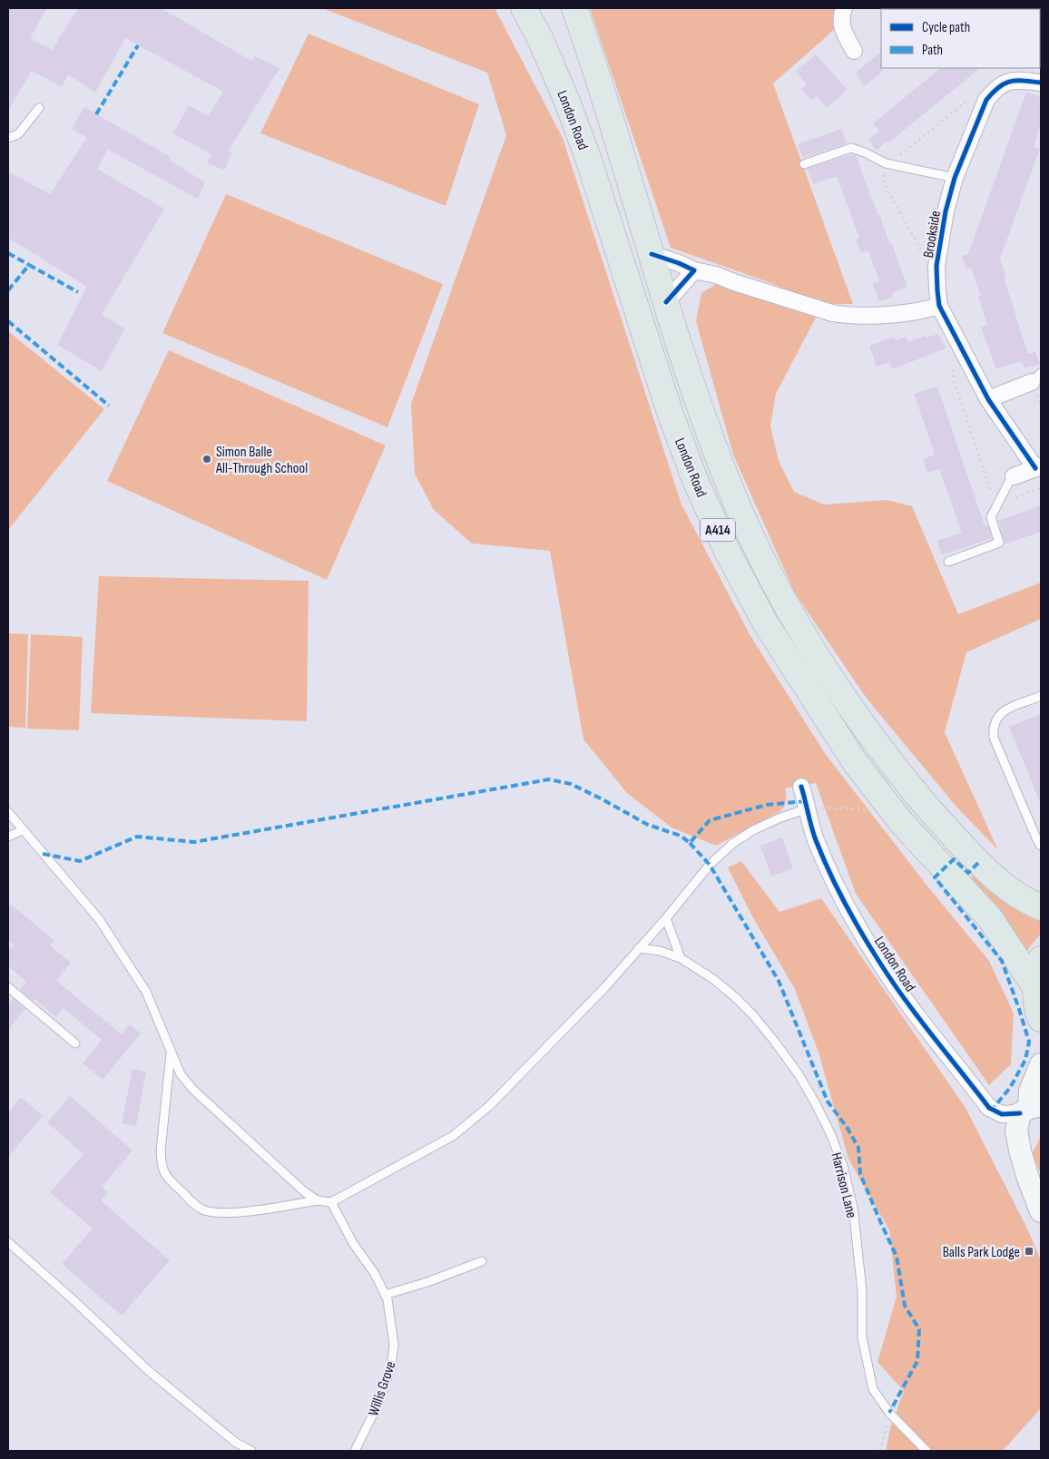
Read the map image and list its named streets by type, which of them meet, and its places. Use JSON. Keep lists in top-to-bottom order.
{
  "streets": {
    "highway": ["London Road", "A414"],
    "street": ["Brookside"],
    "lane": ["Harrison Lane", "Willis Grove"]
  },
  "places": {
    "other": ["Simon Balle All-Through School"],
    "transit": ["Balls Park Lodge"]
  },
  "legend": ["Cycle path", "Path"]
}
